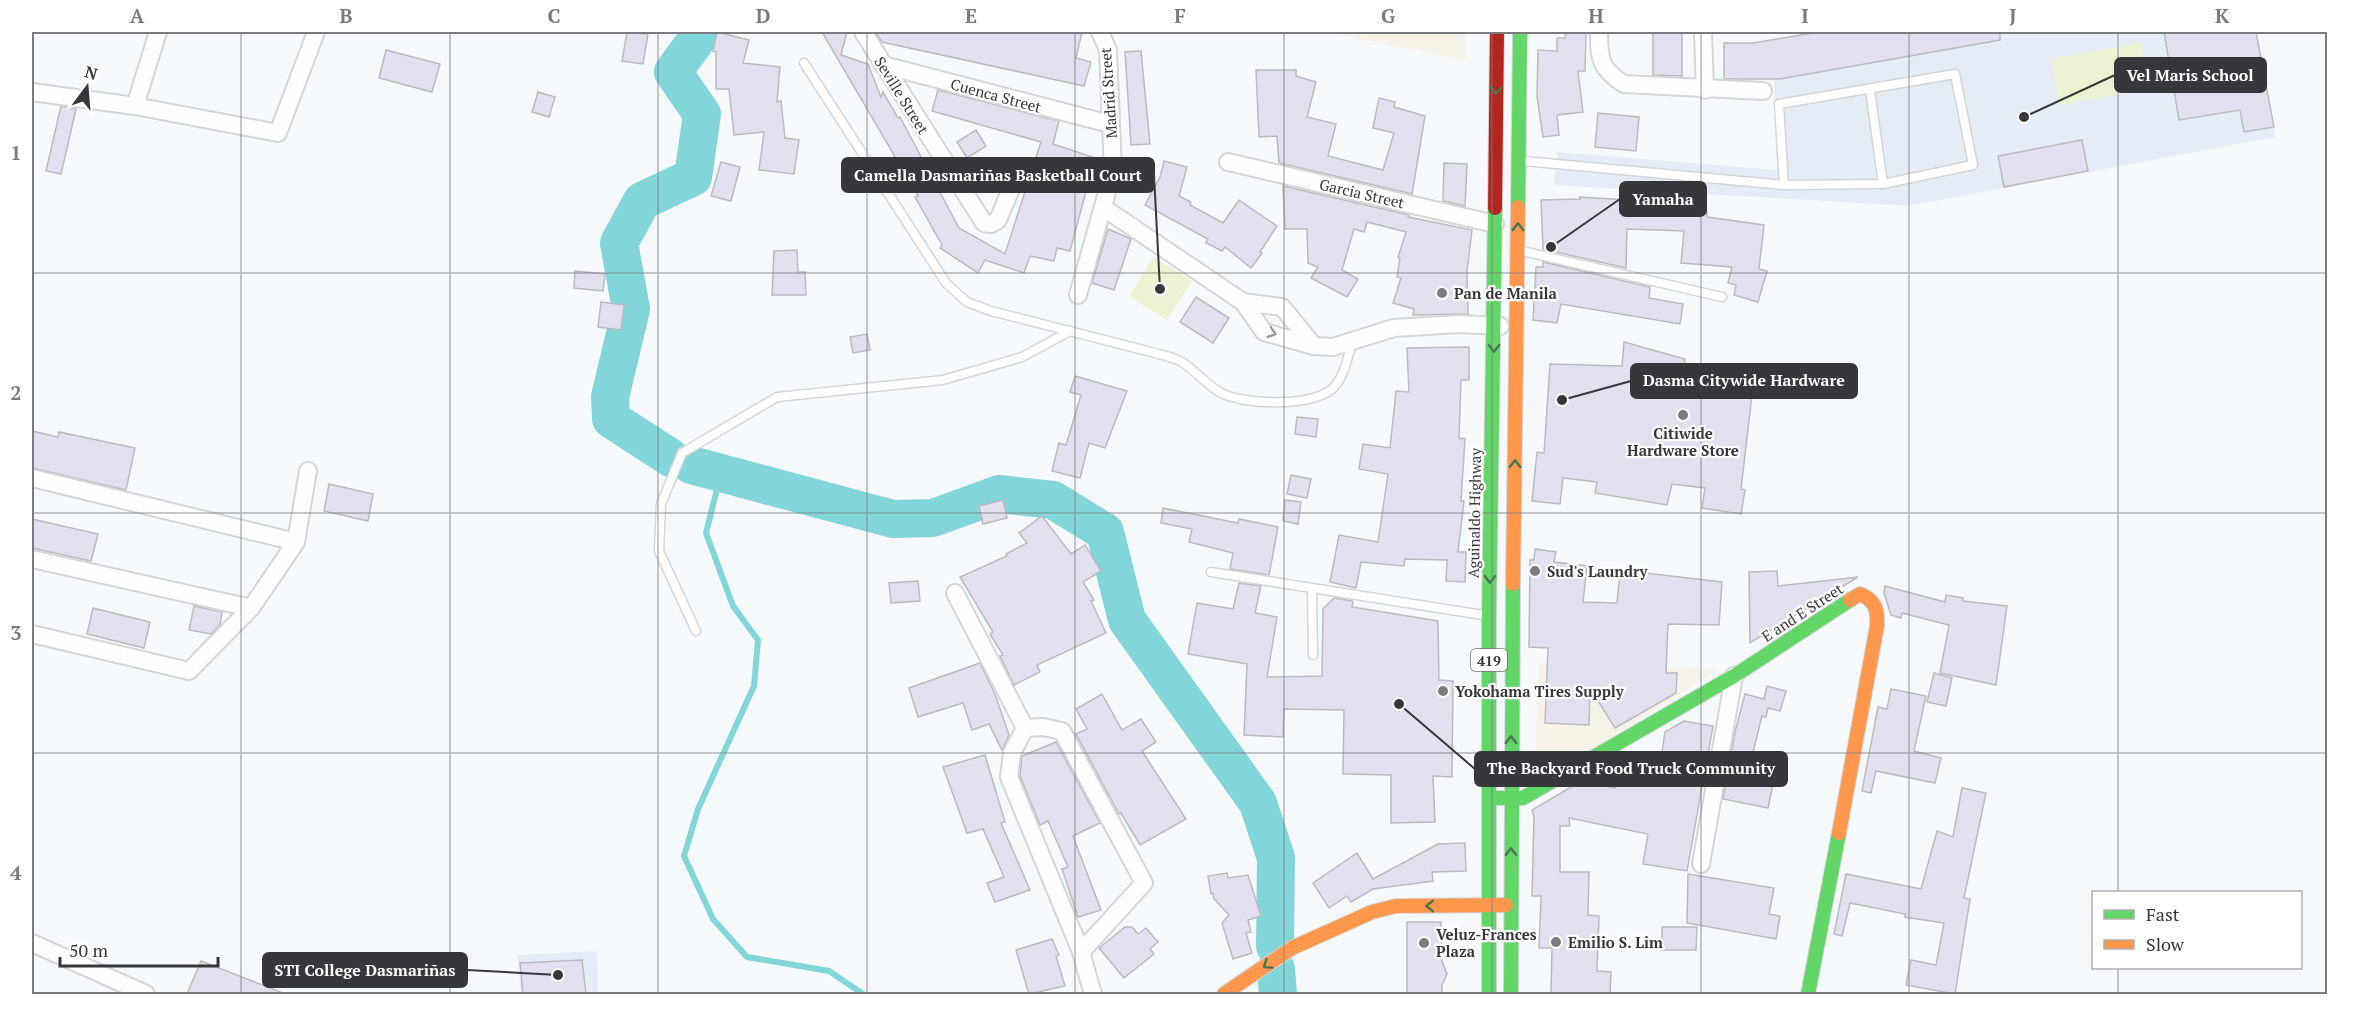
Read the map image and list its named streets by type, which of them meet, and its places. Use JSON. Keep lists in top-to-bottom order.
{
  "streets": {
    "main road": ["Aguinaldo Highway", "E and E Street", "419"],
    "street": [
      "Madrid Street",
      "Seville Street",
      "Cuenca Street",
      "Garcia Street"
    ]
  },
  "crossings": [
    ["Madrid Street", "Cuenca Street"],
    ["Seville Street", "Cuenca Street"],
    ["Garcia Street", "Aguinaldo Highway"],
    ["Aguinaldo Highway", "E and E Street"]
  ],
  "places": [
    "Vel Maris School",
    "Yamaha",
    "Camella Dasmariñas Basketball Court",
    "Pan de Manila",
    "Dasma Citywide Hardware",
    "Citiwide Hardware Store",
    "Sud's Laundry",
    "Yokohama Tires Supply",
    "The Backyard Food Truck Community",
    "Emilio S. Lim",
    "Veluz-Frances Plaza",
    "STI College Dasmariñas"
  ],
  "legend": ["Fast", "Slow"],
  "scale_bar": "50 m",
  "north": "top",
  "grid": {
    "columns": [
      "A",
      "B",
      "C",
      "D",
      "E",
      "F",
      "G",
      "H",
      "I",
      "J",
      "K"
    ],
    "rows": [
      "1",
      "2",
      "3",
      "4"
    ]
  }
}
